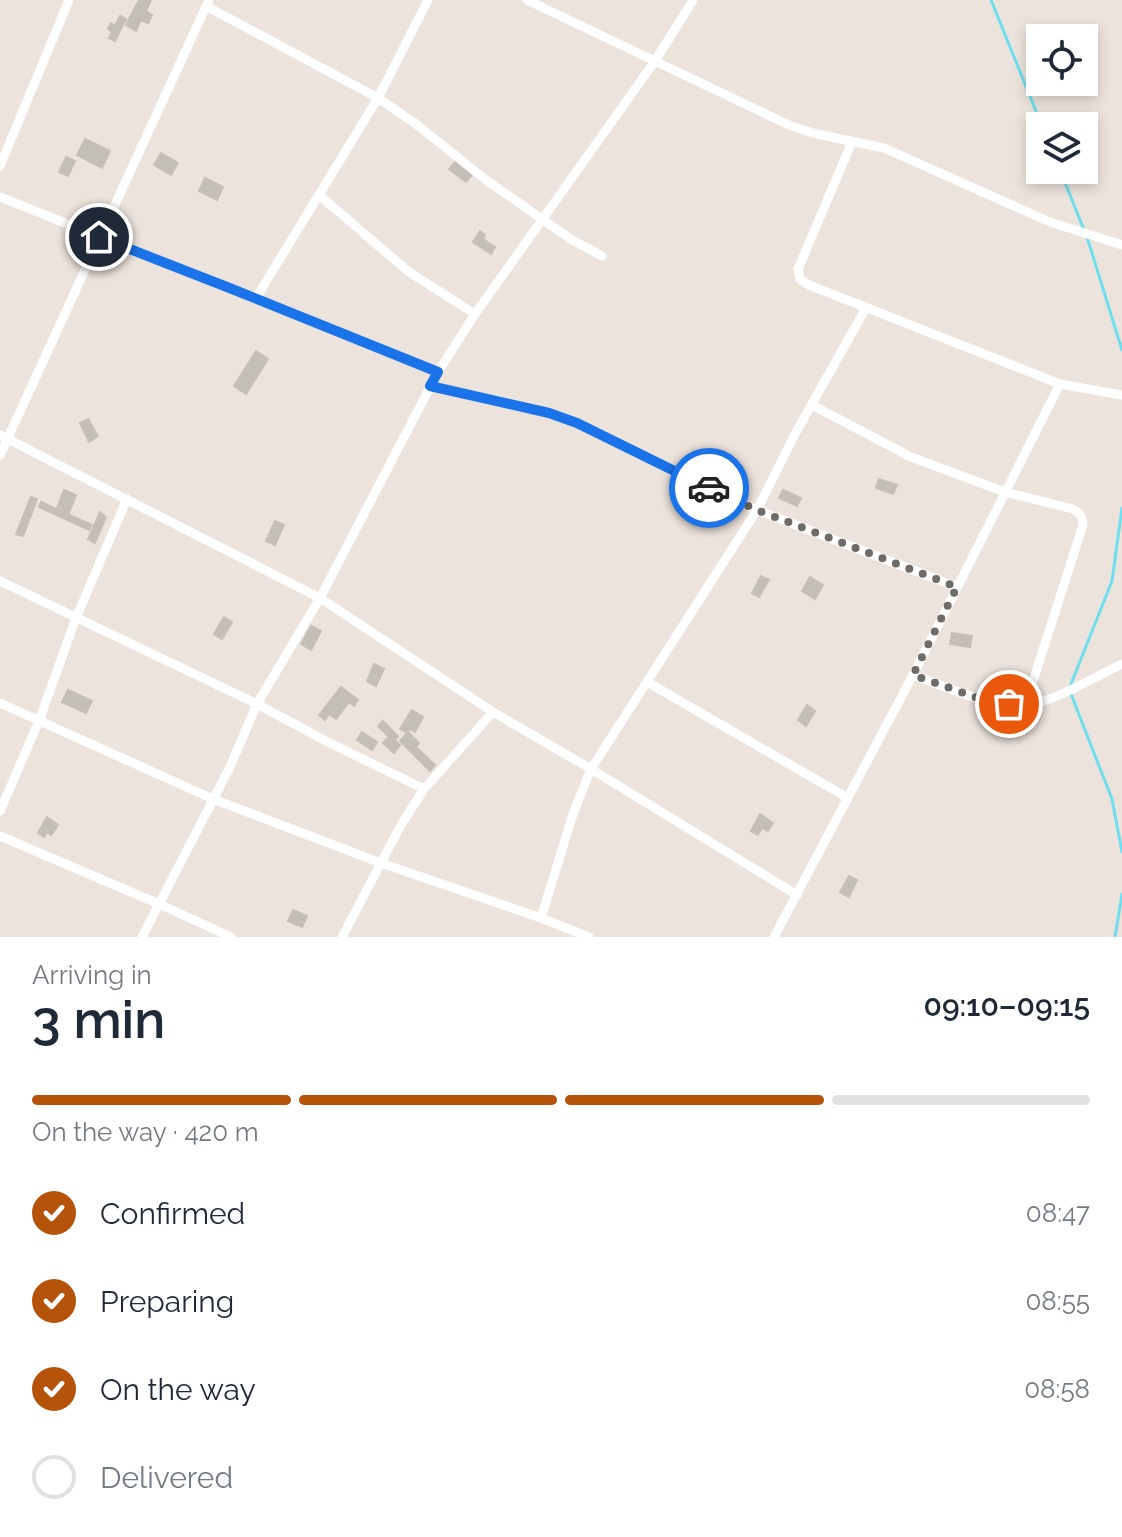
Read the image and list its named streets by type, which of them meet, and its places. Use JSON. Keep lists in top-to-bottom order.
{
  "page": {
    "heading": ["3 min", "Arriving in", "09:10–09:15"],
    "bar": "On the way · 420 m",
    "list": [
      ["Confirmed", "08:47"],
      ["Preparing", "08:55"],
      ["On the way", "08:58"],
      "Delivered"
    ]
  }
}
